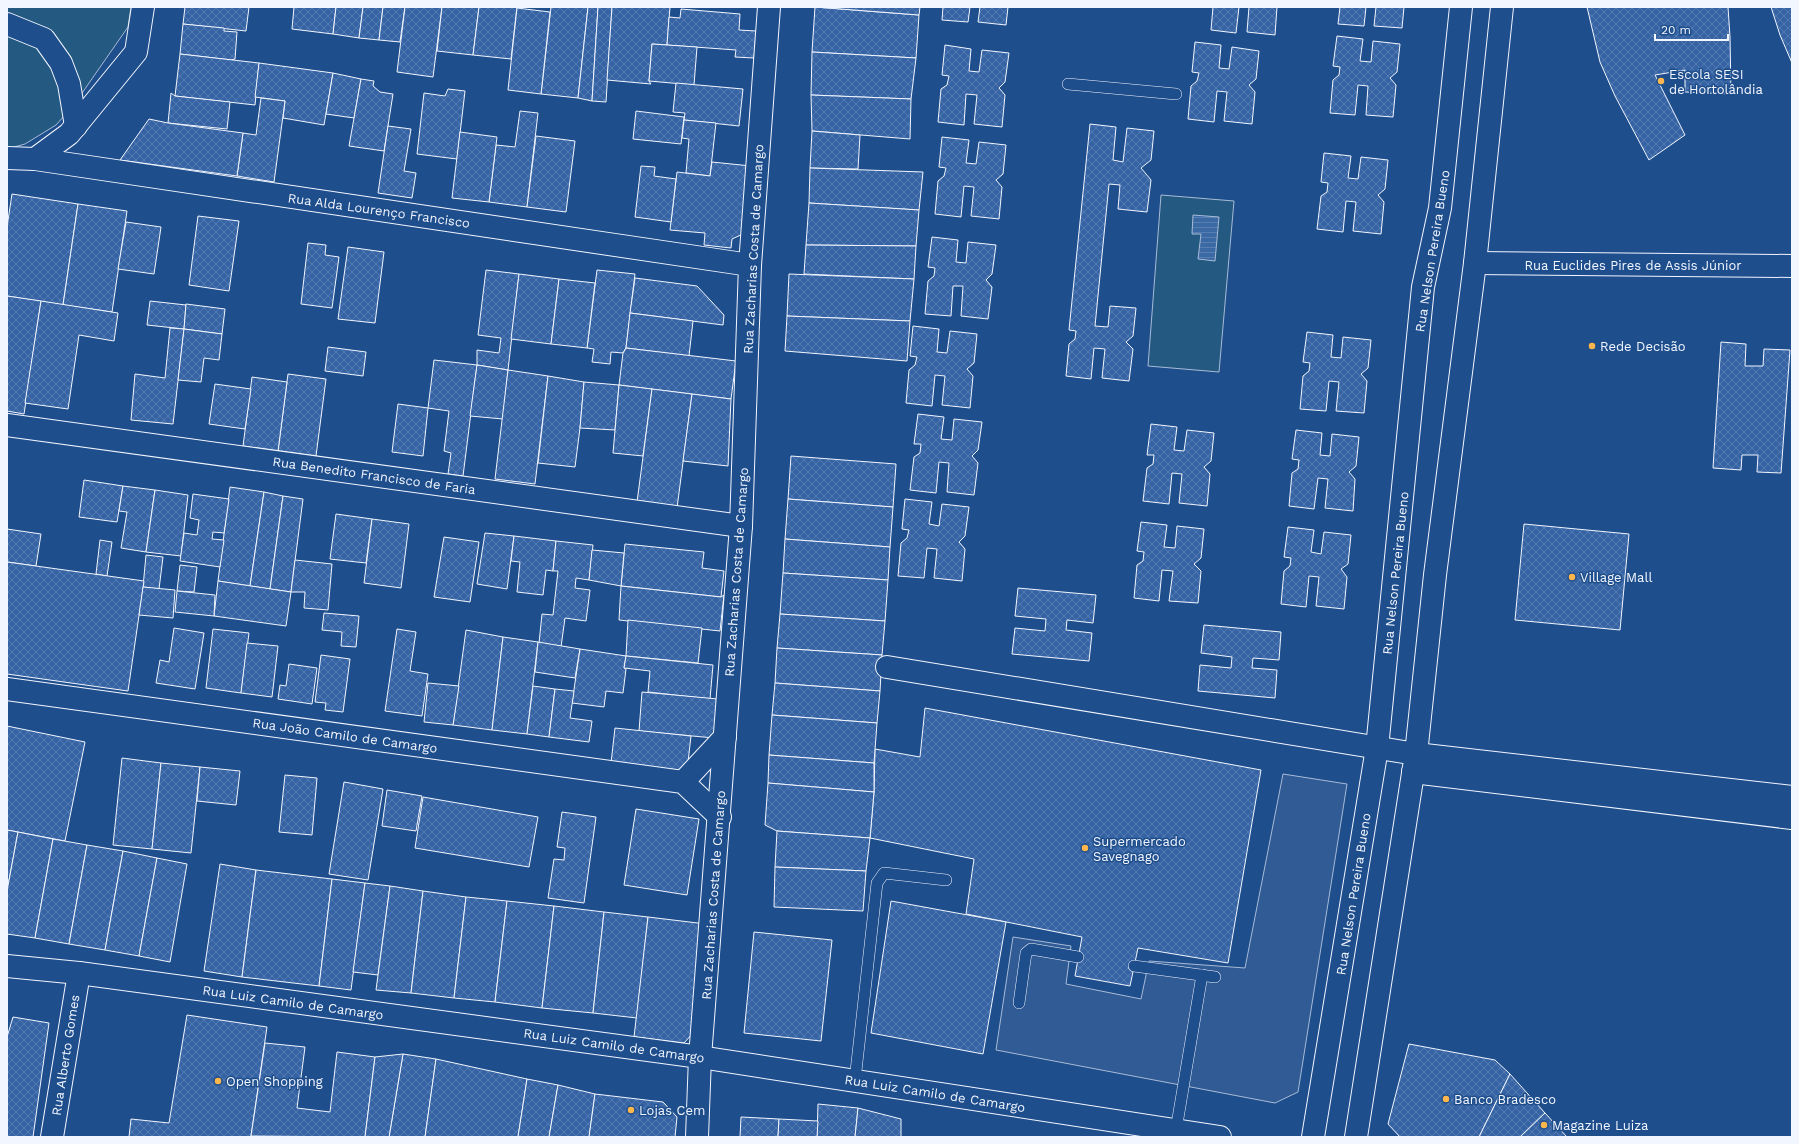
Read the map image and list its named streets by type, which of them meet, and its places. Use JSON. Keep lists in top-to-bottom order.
{
  "streets": {
    "street": [
      "Rua Alda Lourenço Francisco",
      "Rua Zacharias Costa de Camargo",
      "Rua Nelson Pereira Bueno",
      "Rua Euclides Pires de Assis Júnior",
      "Rua Benedito Francisco de Faria",
      "Rua João Camilo de Camargo",
      "Rua Luiz Camilo de Camargo",
      "Rua Alberto Gomes"
    ]
  },
  "crossings": [
    ["Rua Alda Lourenço Francisco", "Rua Zacharias Costa de Camargo"],
    ["Rua Zacharias Costa de Camargo", "Rua Benedito Francisco de Faria"],
    ["Rua Zacharias Costa de Camargo", "Rua Luiz Camilo de Camargo"],
    ["Rua Luiz Camilo de Camargo", "Rua Alberto Gomes"]
  ],
  "places": [
    "Escola SESI de Hortolândia",
    "Rede Decisão",
    "Village Mall",
    "Supermercado Savegnago",
    "Open Shopping",
    "Banco Bradesco",
    "Lojas Cem",
    "Magazine Luiza"
  ],
  "scale_bar": "20 m"
}
